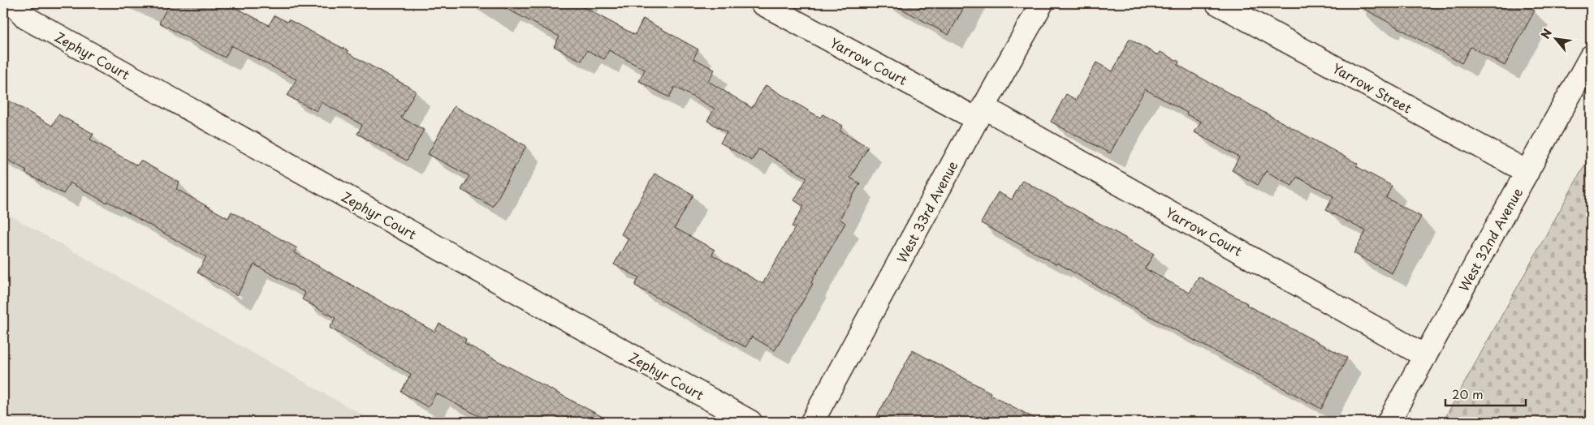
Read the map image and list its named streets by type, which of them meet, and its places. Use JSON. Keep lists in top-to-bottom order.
{
  "streets": {
    "street": [
      "Zephyr Court",
      "Yarrow Court",
      "Yarrow Street",
      "West 33rd Avenue",
      "West 32nd Avenue"
    ]
  },
  "crossings": [
    ["Yarrow Court", "West 33rd Avenue"],
    ["Yarrow Court", "West 32nd Avenue"],
    ["Yarrow Street", "West 32nd Avenue"]
  ],
  "scale_bar": "20 m",
  "north": "top left"
}
